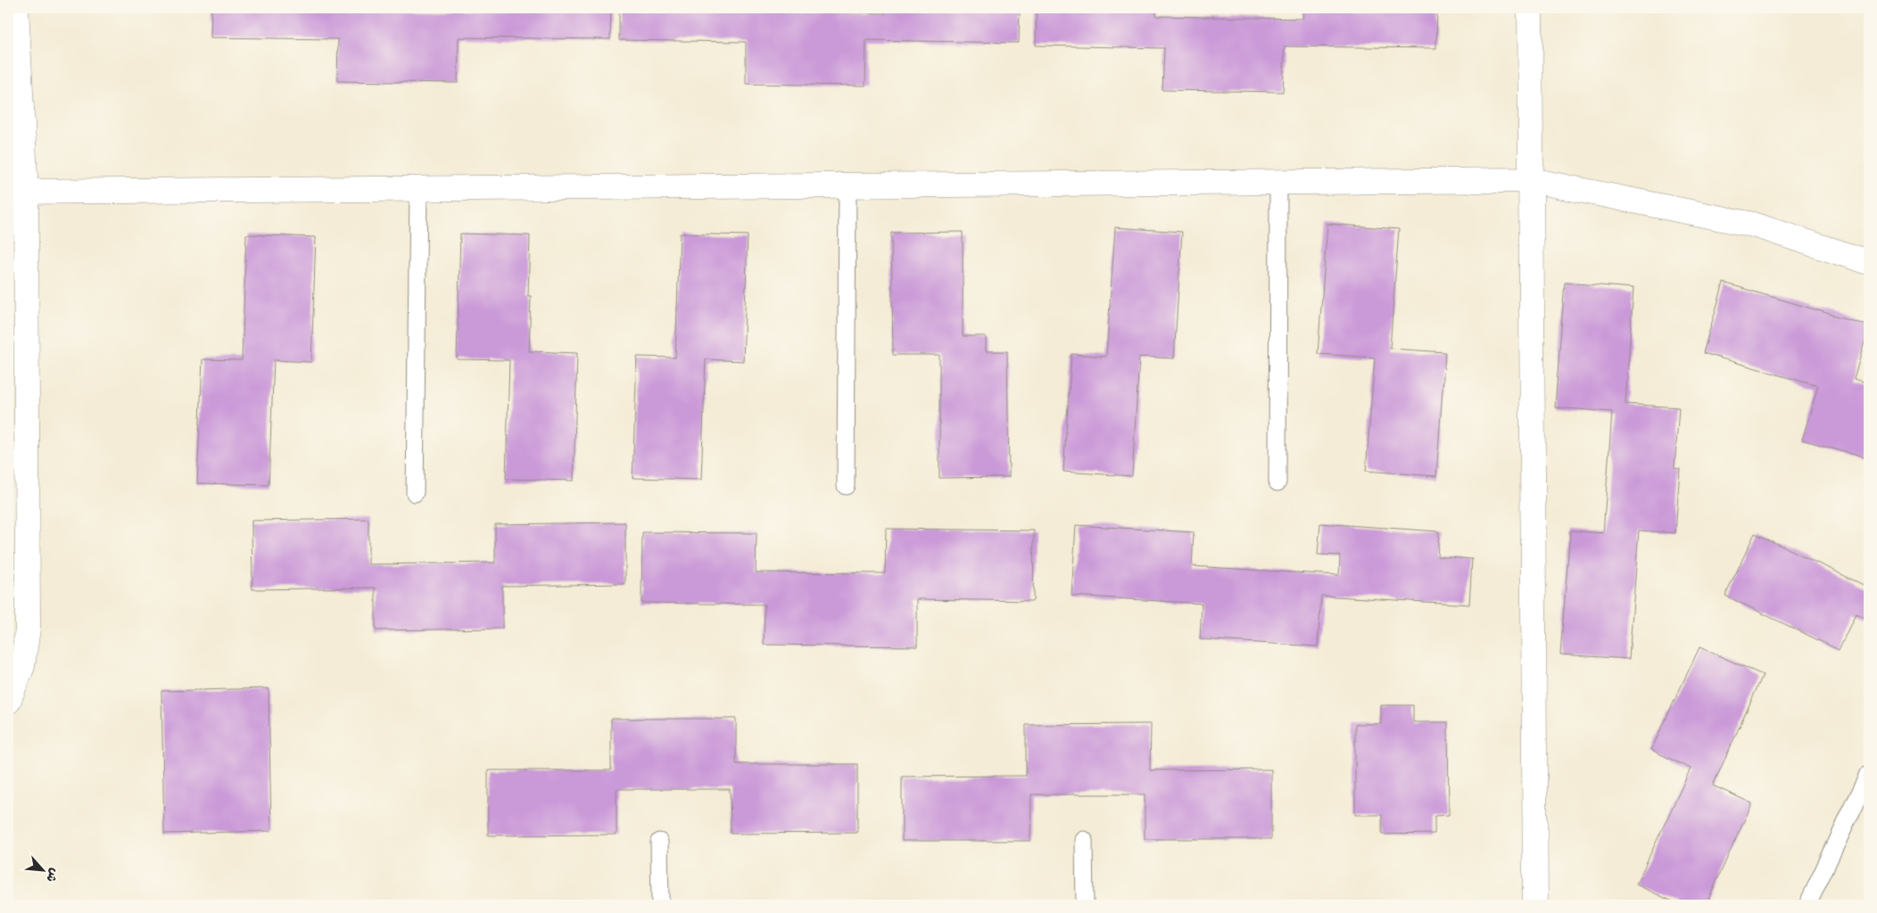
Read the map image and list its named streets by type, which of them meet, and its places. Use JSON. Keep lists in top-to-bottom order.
{
  "north": "bottom right"
}
